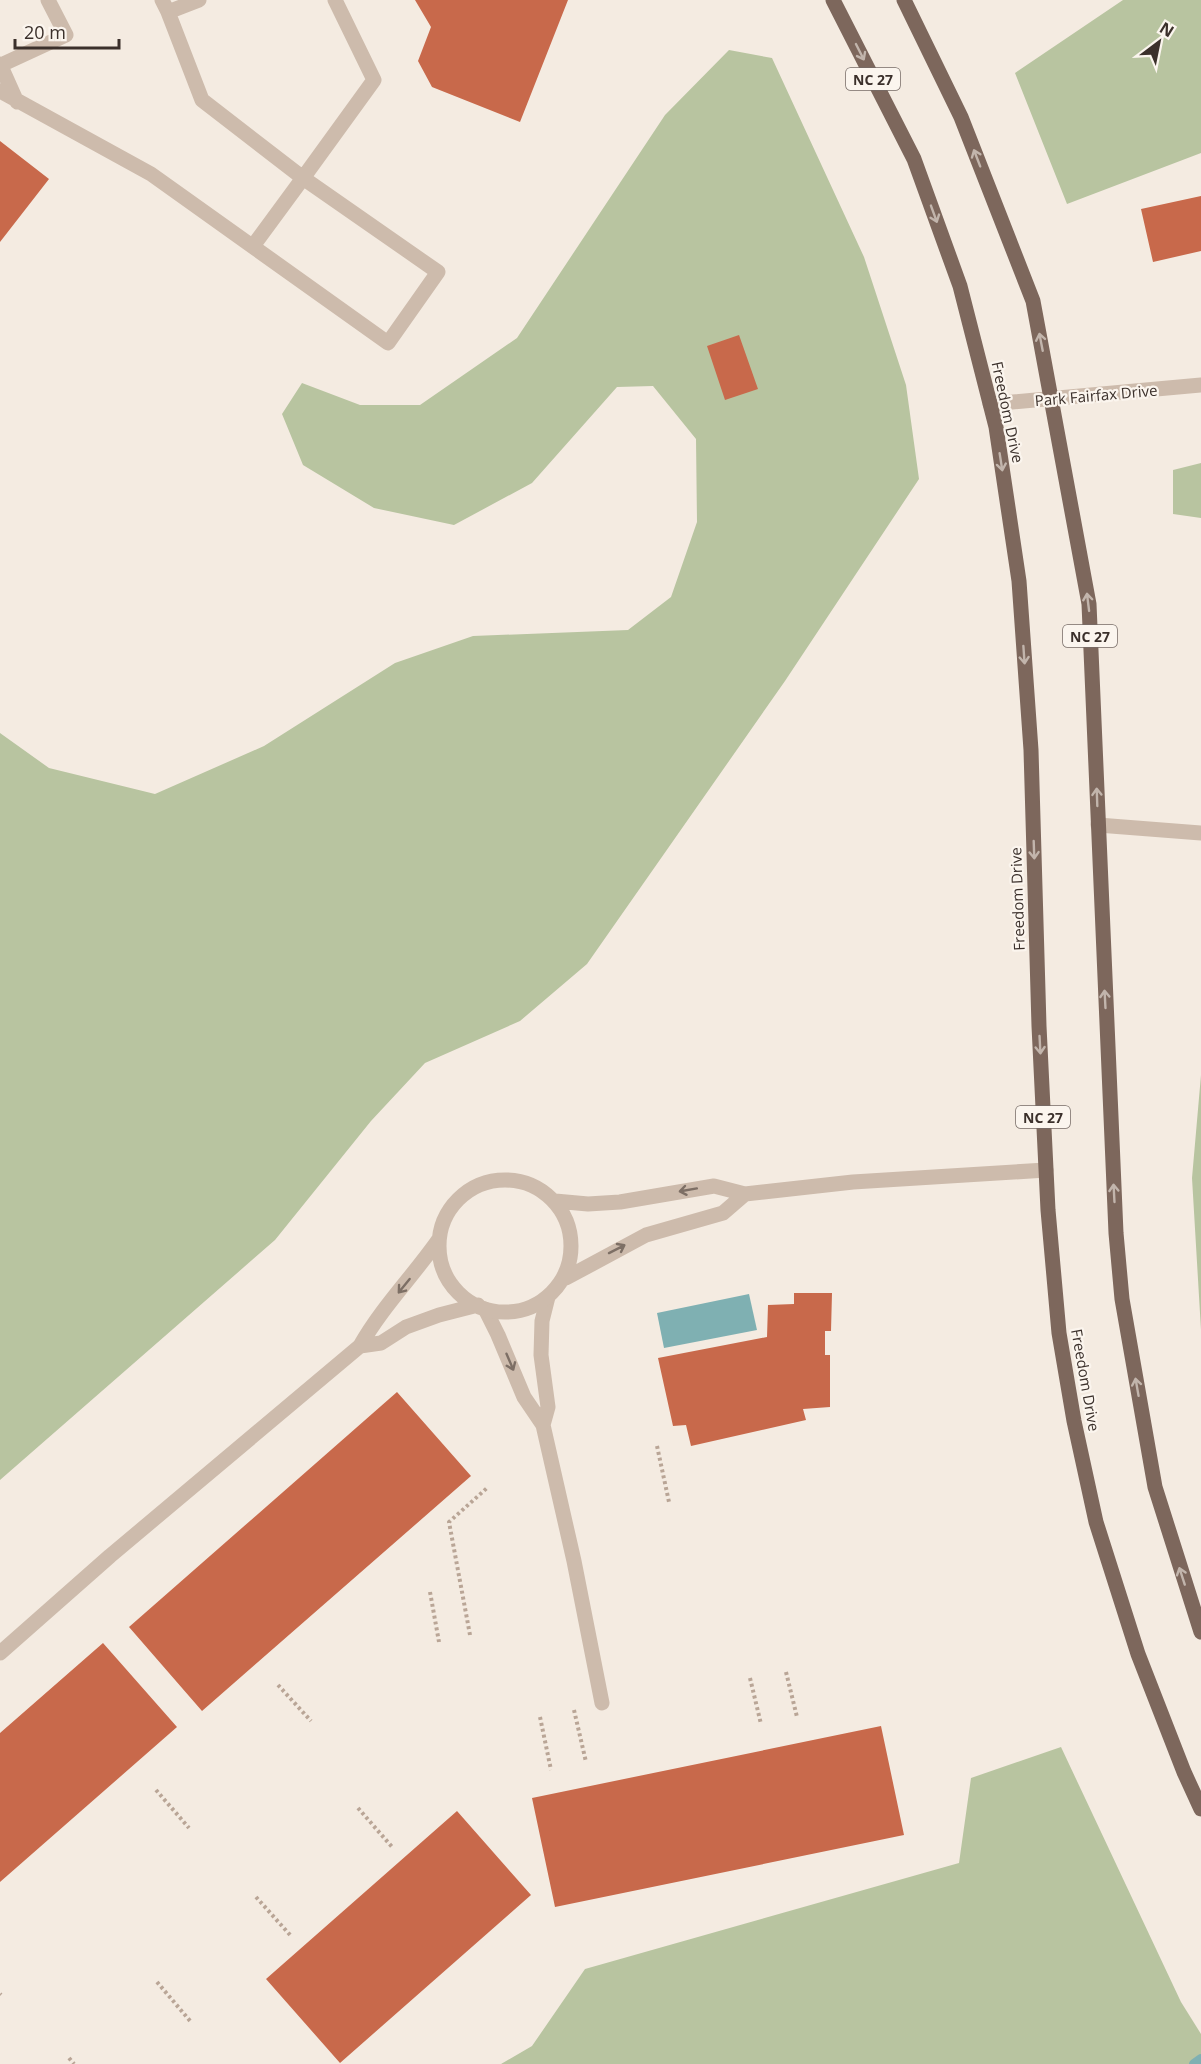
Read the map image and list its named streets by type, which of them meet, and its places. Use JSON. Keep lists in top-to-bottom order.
{
  "streets": {
    "main road": ["NC 27", "Freedom Drive"],
    "street": ["Park Fairfax Drive"]
  },
  "crossings": [
    ["NC 27", "Park Fairfax Drive"],
    ["Park Fairfax Drive", "Freedom Drive"]
  ],
  "scale_bar": "20 m",
  "north": "top right"
}
